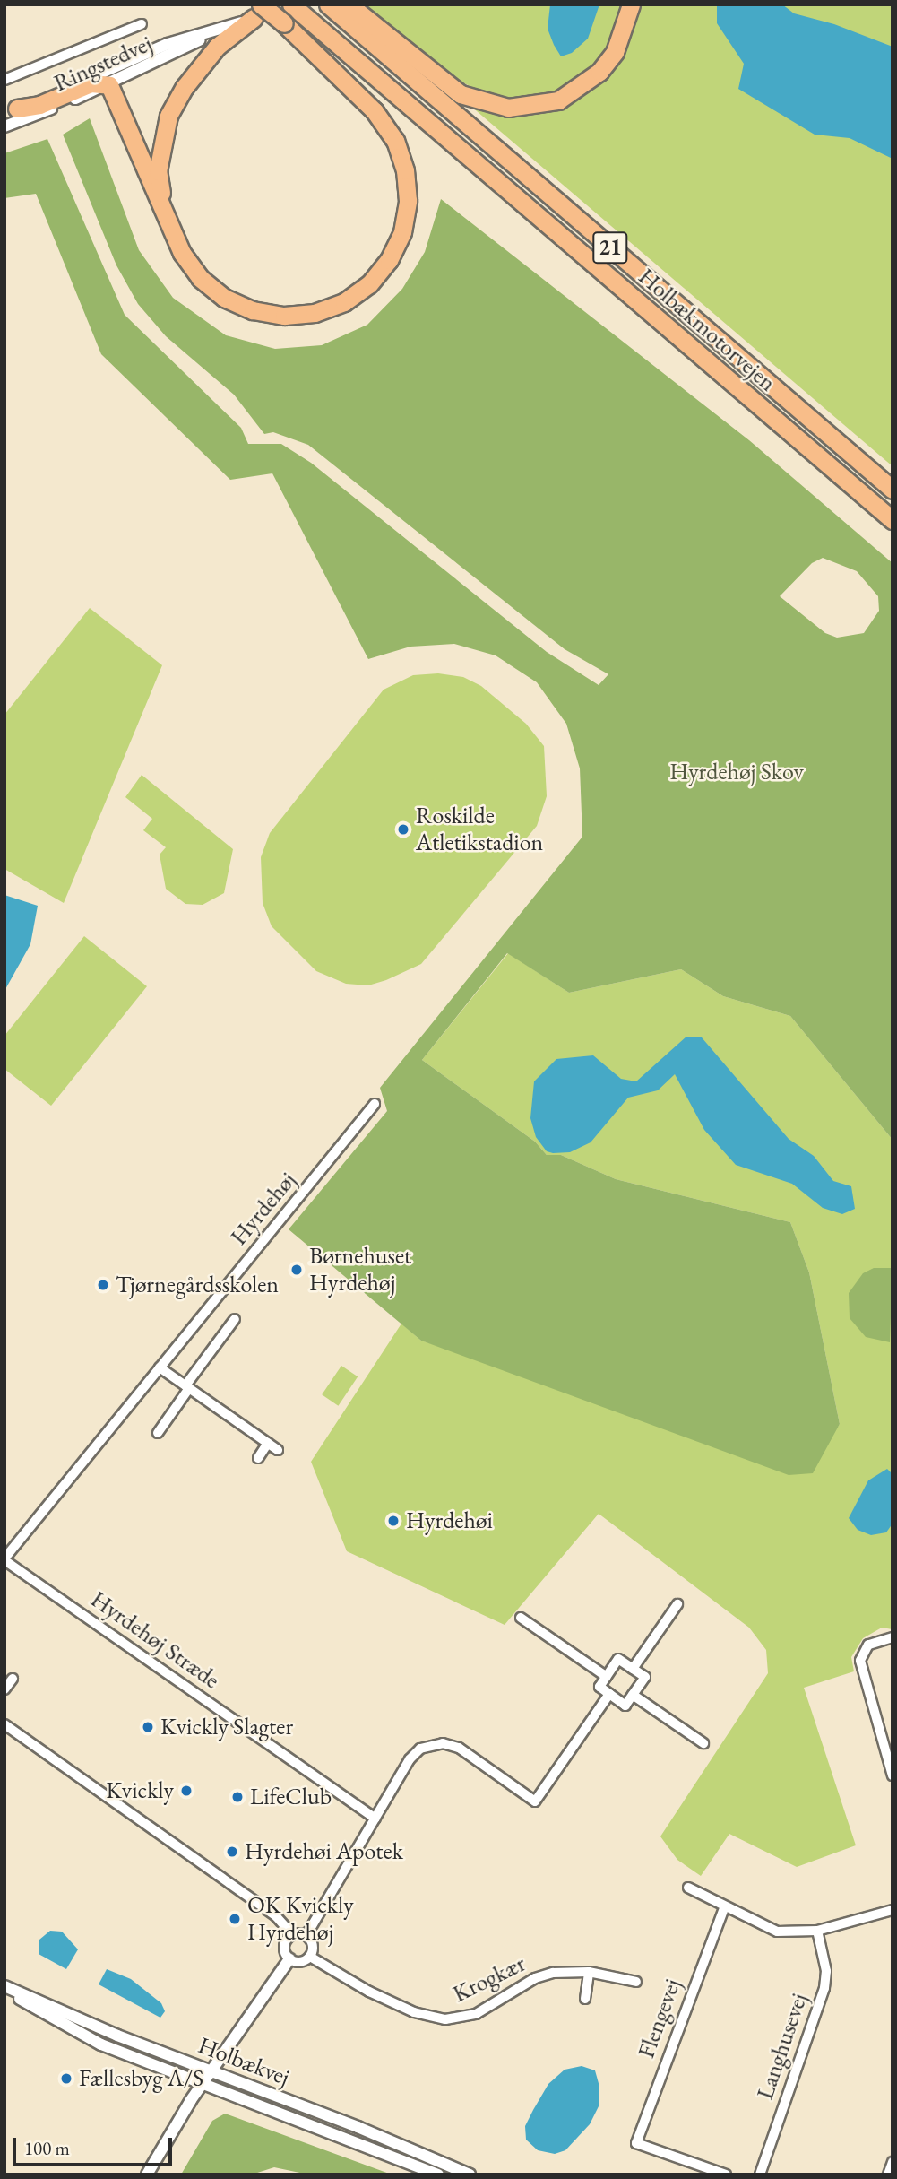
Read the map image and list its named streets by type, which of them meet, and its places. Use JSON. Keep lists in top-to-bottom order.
{
  "streets": {
    "highway": ["21", "Holbækmotorvejen"],
    "street": [
      "Ringstedvej",
      "Hyrdehøj",
      "Hyrdehøj Stræde",
      "Krogkær",
      "Flengevej",
      "Langhusevej",
      "Holbækvej"
    ]
  },
  "crossings": [
    ["Hyrdehøj", "Hyrdehøj Stræde"]
  ],
  "parks": ["Hyrdehøj Skov"],
  "places": [
    "Roskilde Atletikstadion",
    "Børnehuset Hyrdehøj",
    "Tjørnegårdsskolen",
    "Hyrdehøi",
    "Kvickly Slagter",
    "Kvickly",
    "LifeClub",
    "Hyrdehøi Apotek",
    "OK Kvickly Hyrdehøj",
    "Fællesbyg A/S"
  ],
  "scale_bar": "100 m"
}
